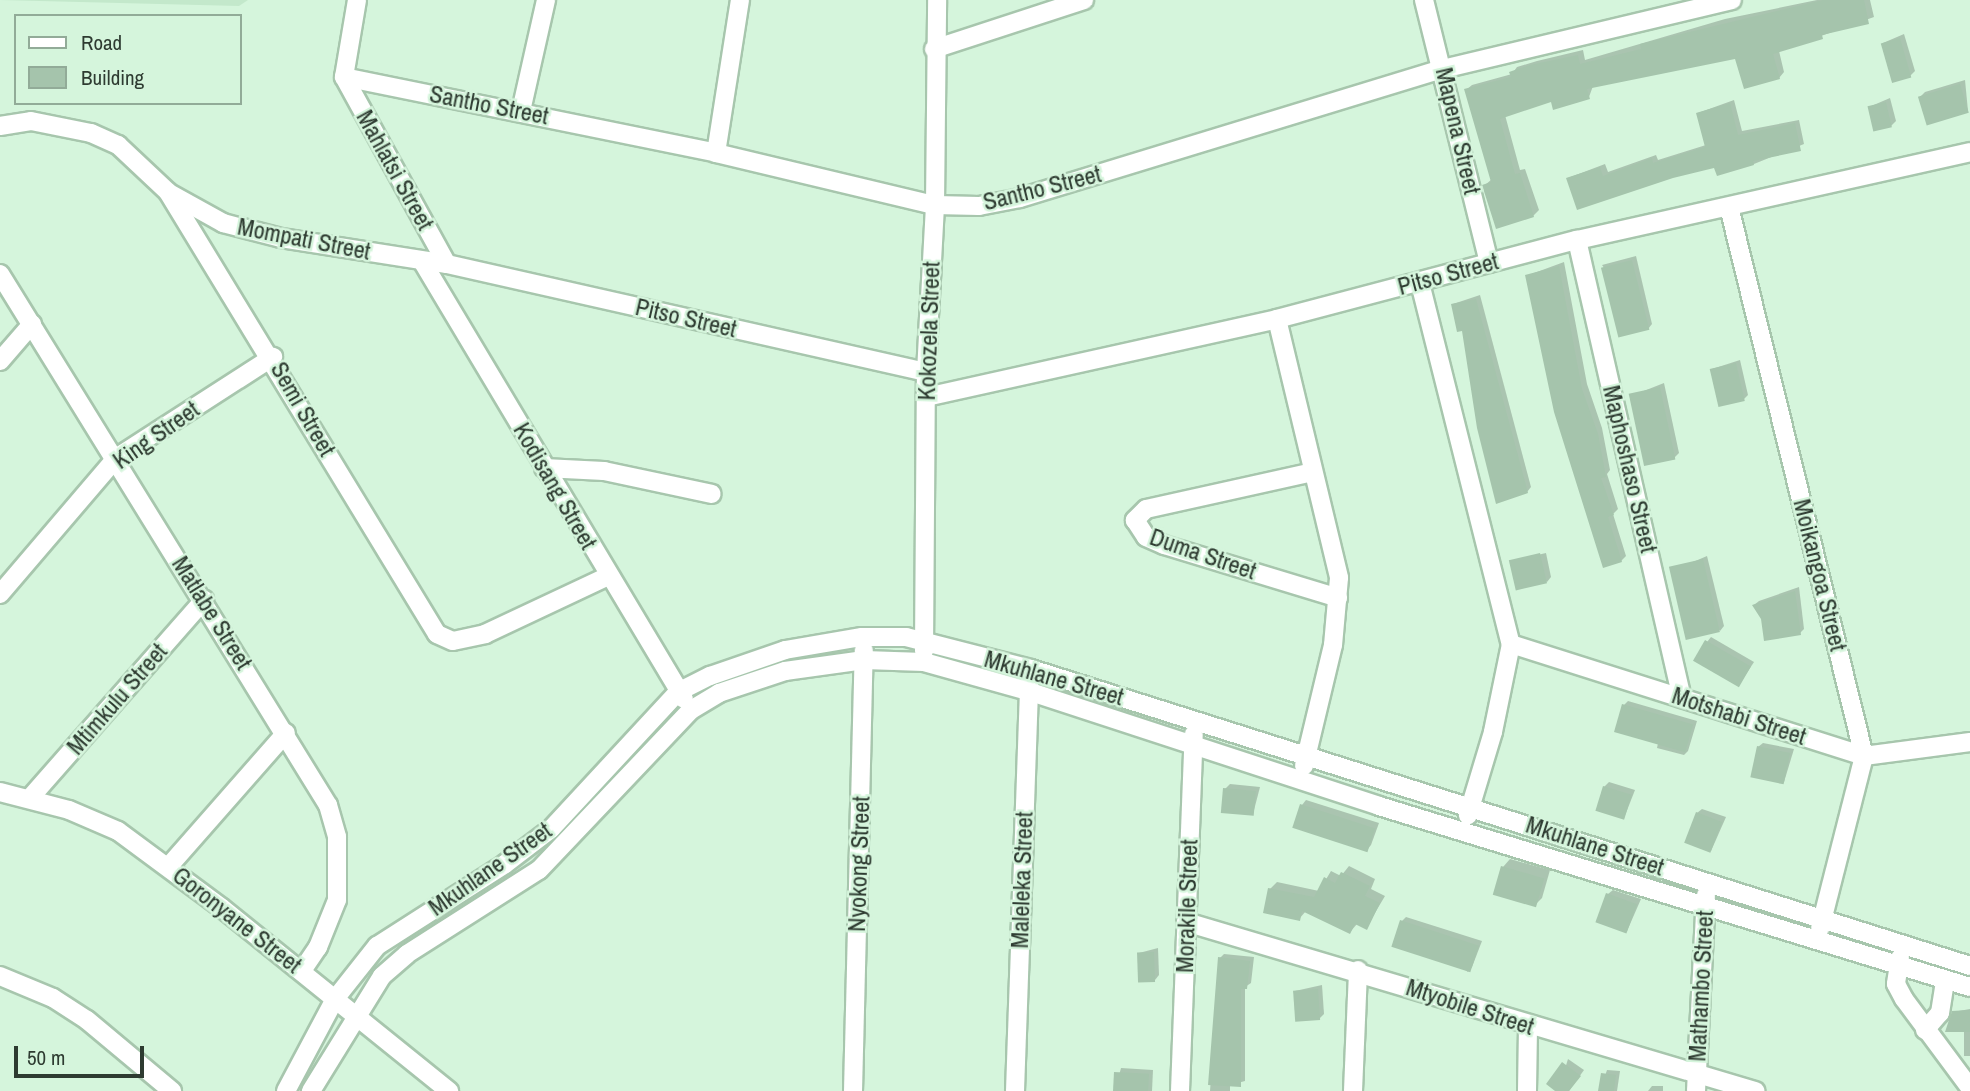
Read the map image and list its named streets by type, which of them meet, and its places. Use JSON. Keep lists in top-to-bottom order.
{
  "streets": {
    "street": [
      "Santho Street",
      "Mapena Street",
      "Mahlatsi Street",
      "Mompati Street",
      "Pitso Street",
      "Kokozela Street",
      "Semi Street",
      "King Street",
      "Maphoshaso Street",
      "Kodisang Street",
      "Duma Street",
      "Moikangoa Street",
      "Matlabe Street",
      "Mkuhlane Street",
      "Mtimkulu Street",
      "Motshabi Street",
      "Nyokong Street",
      "Maleleka Street",
      "Morakile Street",
      "Goronyane Street",
      "Mathambo Street",
      "Mtyobile Street"
    ]
  },
  "crossings": [
    ["Santho Street", "Mapena Street"],
    ["Santho Street", "Mahlatsi Street"],
    ["Santho Street", "Kokozela Street"],
    ["Mapena Street", "Pitso Street"],
    ["Mahlatsi Street", "Mompati Street"],
    ["Mahlatsi Street", "Pitso Street"],
    ["Mompati Street", "Pitso Street"],
    ["Mompati Street", "Semi Street"],
    ["Mompati Street", "Kodisang Street"],
    ["Pitso Street", "Kokozela Street"],
    ["Pitso Street", "Maphoshaso Street"],
    ["Pitso Street", "Moikangoa Street"],
    ["Kokozela Street", "Mkuhlane Street"],
    ["Semi Street", "King Street"],
    ["Semi Street", "Kodisang Street"],
    ["King Street", "Matlabe Street"],
    ["Maphoshaso Street", "Motshabi Street"],
    ["Kodisang Street", "Mkuhlane Street"],
    ["Moikangoa Street", "Mkuhlane Street"],
    ["Moikangoa Street", "Motshabi Street"],
    ["Matlabe Street", "Mtimkulu Street"],
    ["Matlabe Street", "Goronyane Street"],
    ["Mkuhlane Street", "Nyokong Street"],
    ["Mkuhlane Street", "Maleleka Street"],
    ["Mkuhlane Street", "Morakile Street"],
    ["Mkuhlane Street", "Goronyane Street"],
    ["Mkuhlane Street", "Mathambo Street"],
    ["Mtimkulu Street", "Goronyane Street"],
    ["Morakile Street", "Mtyobile Street"],
    ["Mathambo Street", "Mtyobile Street"]
  ],
  "legend": ["Road", "Building"],
  "scale_bar": "50 m"
}
